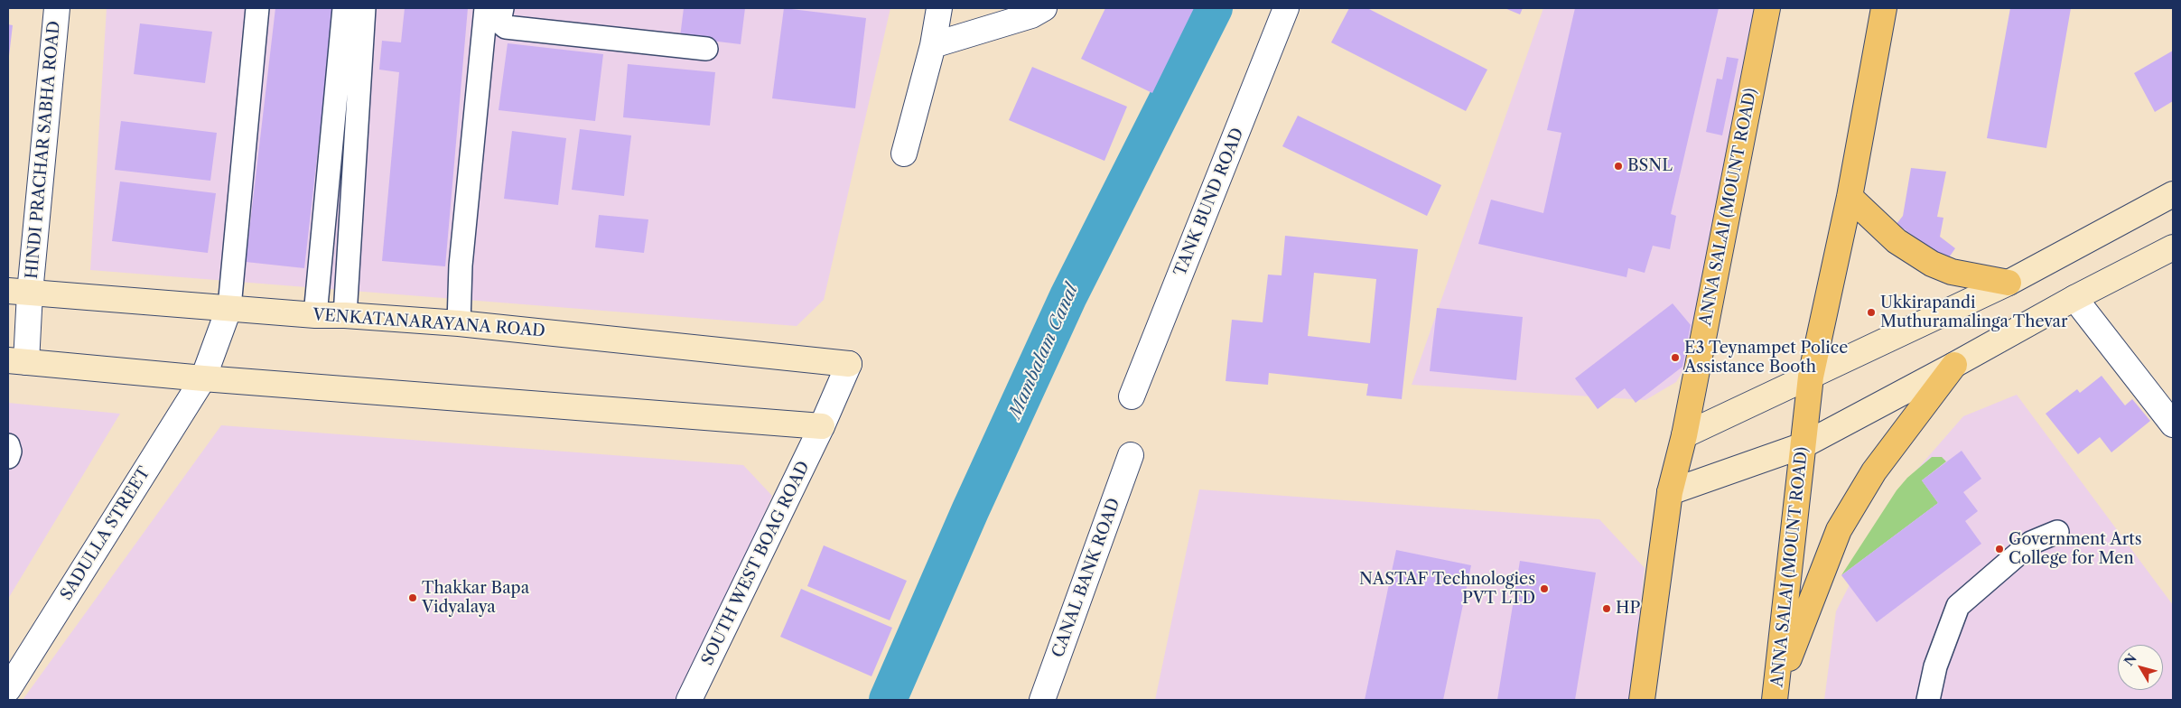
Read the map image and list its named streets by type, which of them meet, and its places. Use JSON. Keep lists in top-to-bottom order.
{
  "streets": {
    "main road": ["ANNA SALAI (MOUNT ROAD)", "VENKATANARAYANA ROAD"],
    "street": [
      "HINDI PRACHAR SABHA ROAD",
      "TANK BUND ROAD",
      "SADULLA STREET",
      "SOUTH WEST BOAG ROAD",
      "CANAL BANK ROAD"
    ]
  },
  "crossings": [
    ["HINDI PRACHAR SABHA ROAD", "VENKATANARAYANA ROAD"],
    ["VENKATANARAYANA ROAD", "SADULLA STREET"],
    ["VENKATANARAYANA ROAD", "SOUTH WEST BOAG ROAD"]
  ],
  "water": ["Mambalam Canal"],
  "places": [
    "BSNL",
    "Ukkirapandi Muthuramalinga Thevar",
    "E3 Teynampet Police Assistance Booth",
    "Government Arts College for Men",
    "NASTAF Technologies PVT LTD",
    "Thakkar Bapa Vidyalaya",
    "HP"
  ],
  "north": "top left"
}
